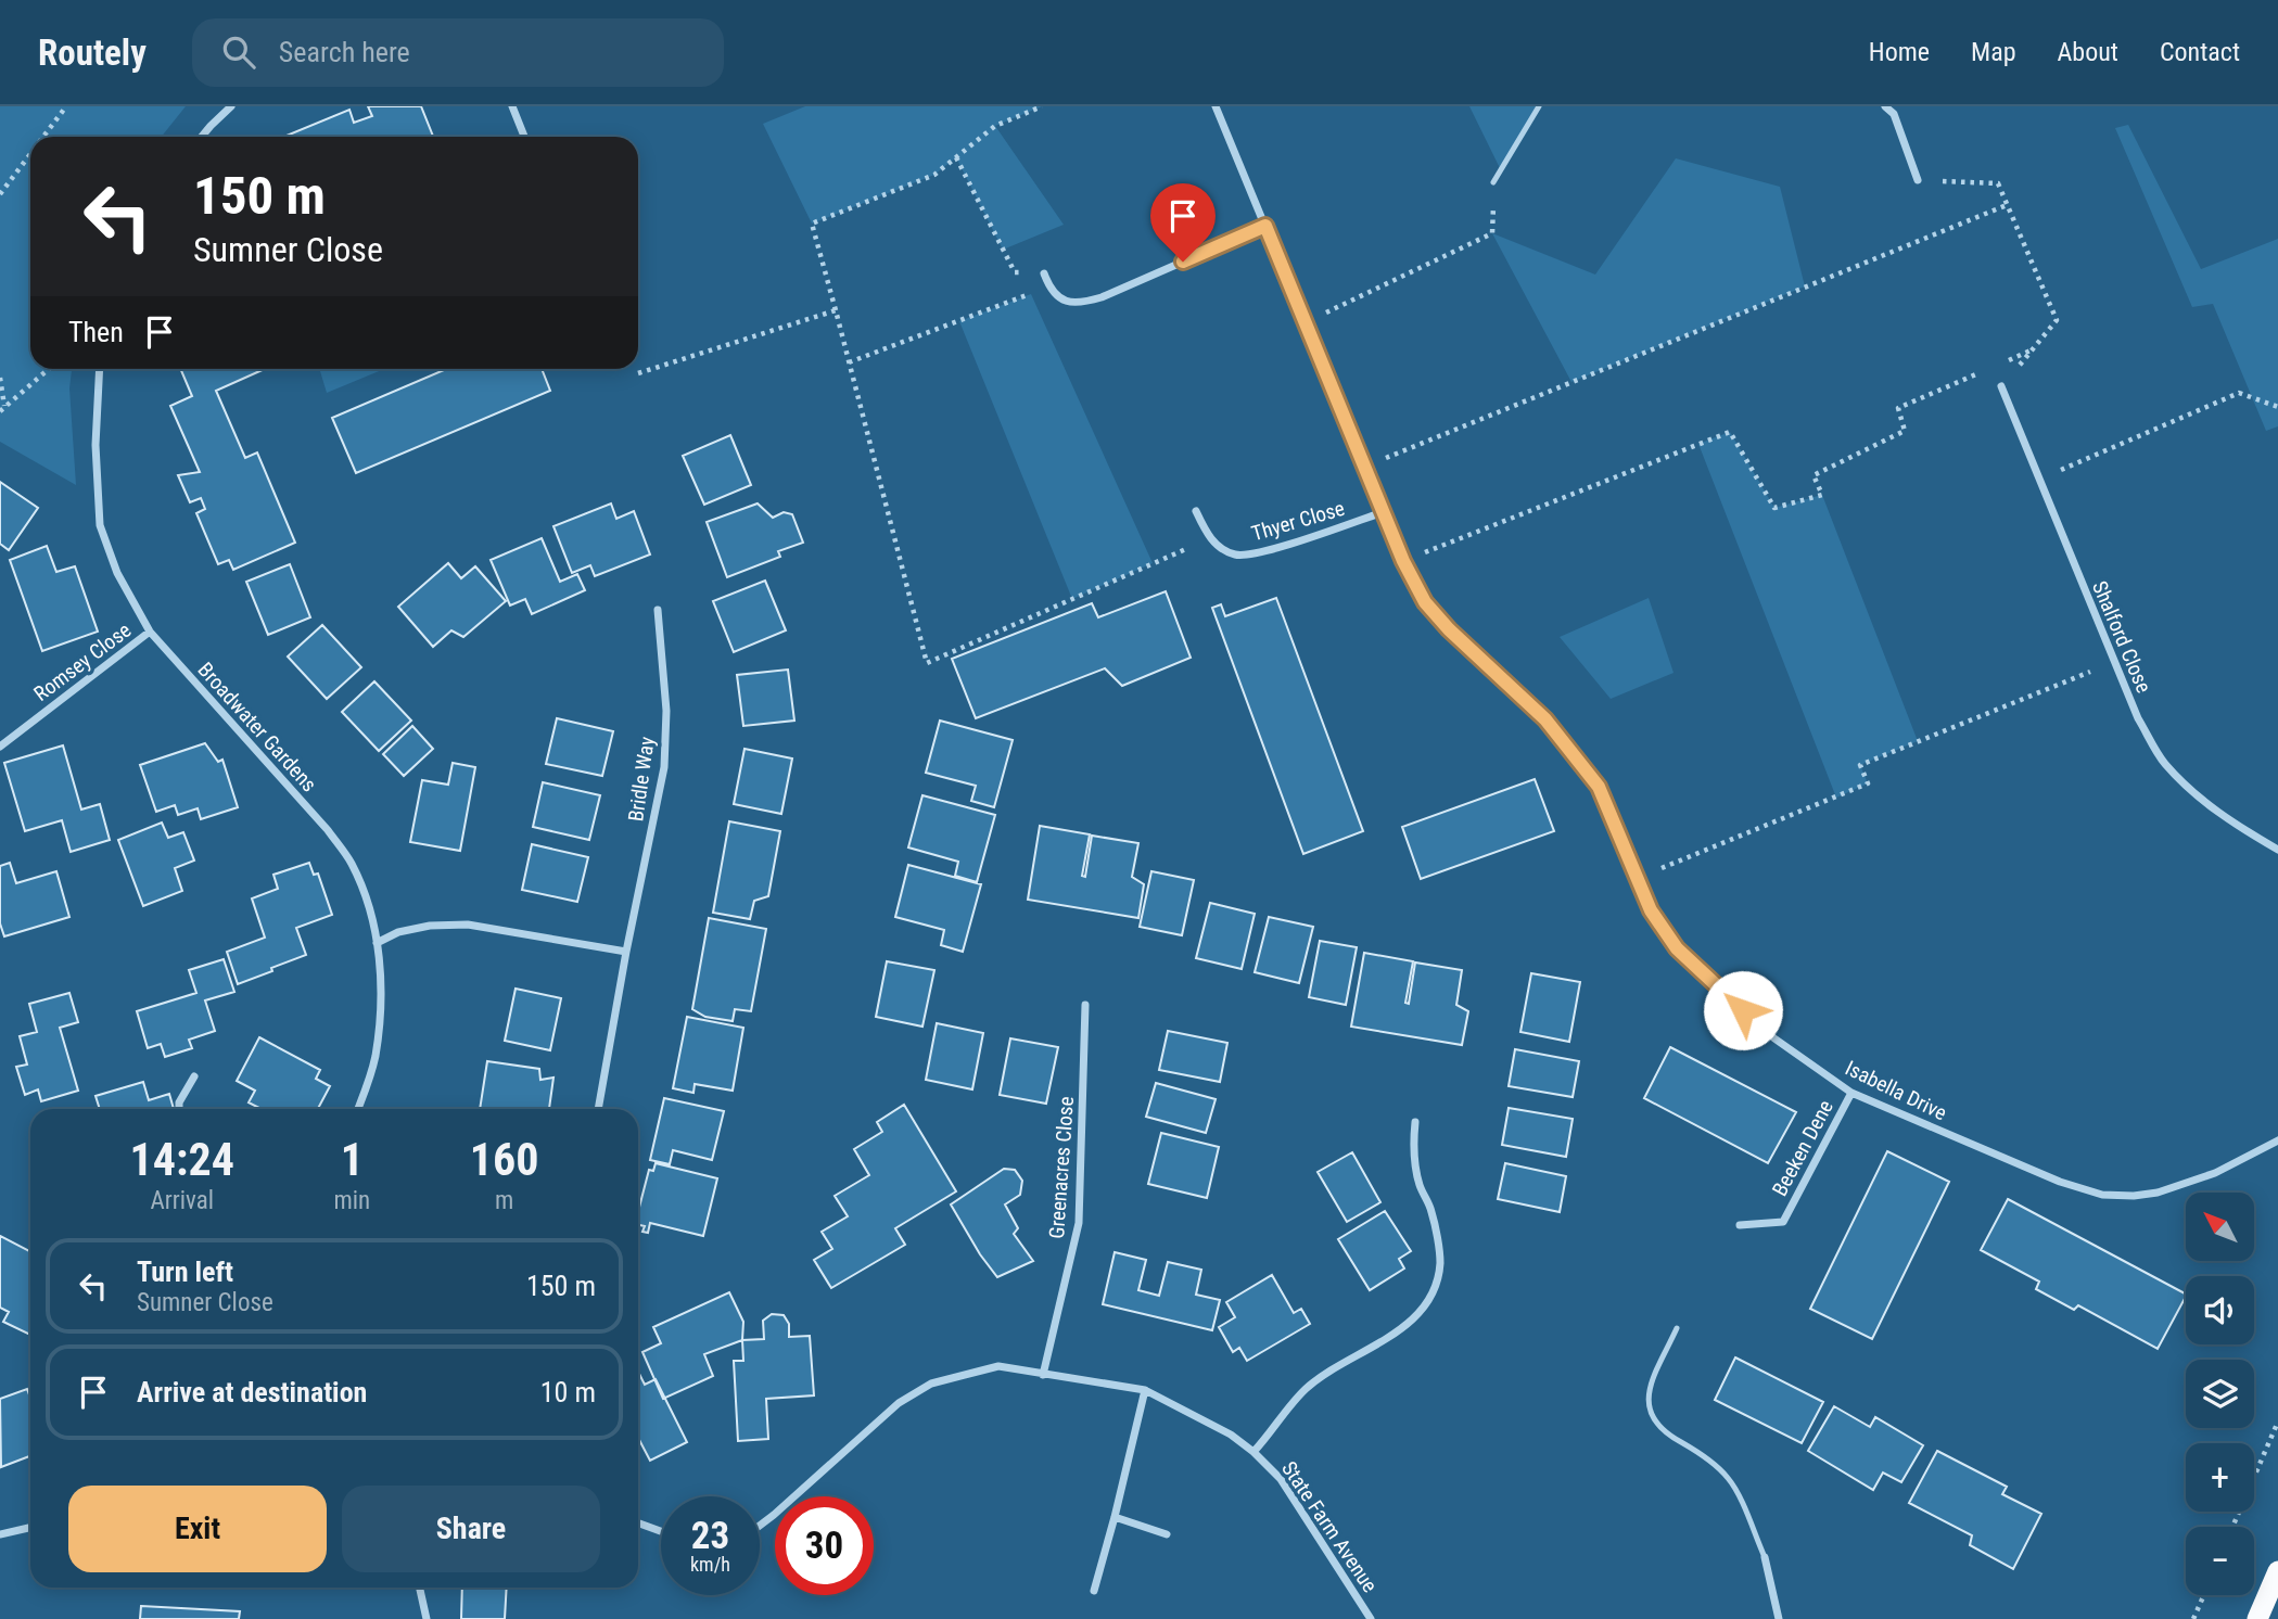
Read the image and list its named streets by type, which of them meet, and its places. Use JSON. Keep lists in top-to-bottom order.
{
  "streets": {
    "street": [
      "Thyer Close",
      "Shalford Close",
      "Romsey Close",
      "Broadwater Gardens",
      "Bridle Way",
      "Isabella Drive",
      "Beeken Dene",
      "Greenacres Close",
      "State Farm Avenue"
    ]
  },
  "crossings": [
    ["Thyer Close", "Isabella Drive"],
    ["Romsey Close", "Broadwater Gardens"],
    ["Isabella Drive", "Beeken Dene"],
    ["Greenacres Close", "State Farm Avenue"]
  ],
  "north": "top left",
  "page": {
    "header": "Routely",
    "search": "Search here",
    "nav": [
      "Home",
      "Map",
      "About",
      "Contact"
    ],
    "turn": ["150 m", "Sumner Close"],
    "then": "Then",
    "eta": [
      "14:24",
      "Arrival",
      "1",
      "min",
      "160",
      "m"
    ],
    "map_buttons": ["+", "−"],
    "list": [
      {
        "name": "Turn left",
        "note": "Sumner Close",
        "value": "150 m"
      },
      {
        "name": "Arrive at destination",
        "value": "10 m"
      }
    ],
    "buttons": ["Exit", "Share"],
    "speed": "23 km/h",
    "limit": "30"
  }
}
